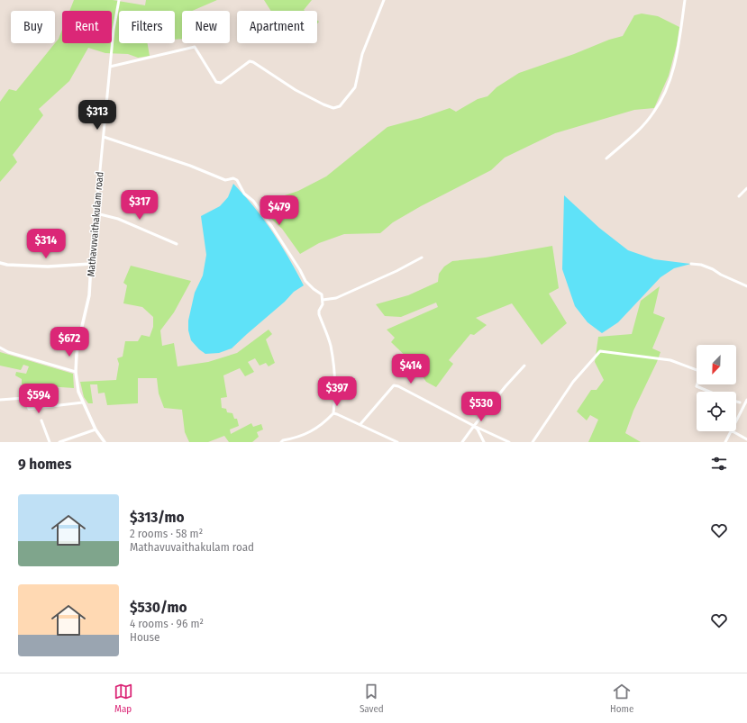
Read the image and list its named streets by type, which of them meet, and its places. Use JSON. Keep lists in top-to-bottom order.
{
  "streets": {
    "street": ["Mathavuvaithakulam road"]
  },
  "north": "bottom left",
  "page": {
    "chip": [
      "Buy",
      "Rent",
      "Filters",
      "New",
      "Apartment"
    ],
    "price": [
      "$313",
      "$317",
      "$479",
      "$314",
      "$672",
      "$414",
      "$397",
      "$594",
      "$530"
    ],
    "heading": "9 homes",
    "list": [
      {
        "name": "$313/mo",
        "note": "2 rooms · 58 m² · Mathavuvaithakulam road"
      },
      {
        "name": "$530/mo",
        "note": "4 rooms · 96 m² · House"
      }
    ],
    "tabs": ["Map", "Saved", "Home"]
  }
}
